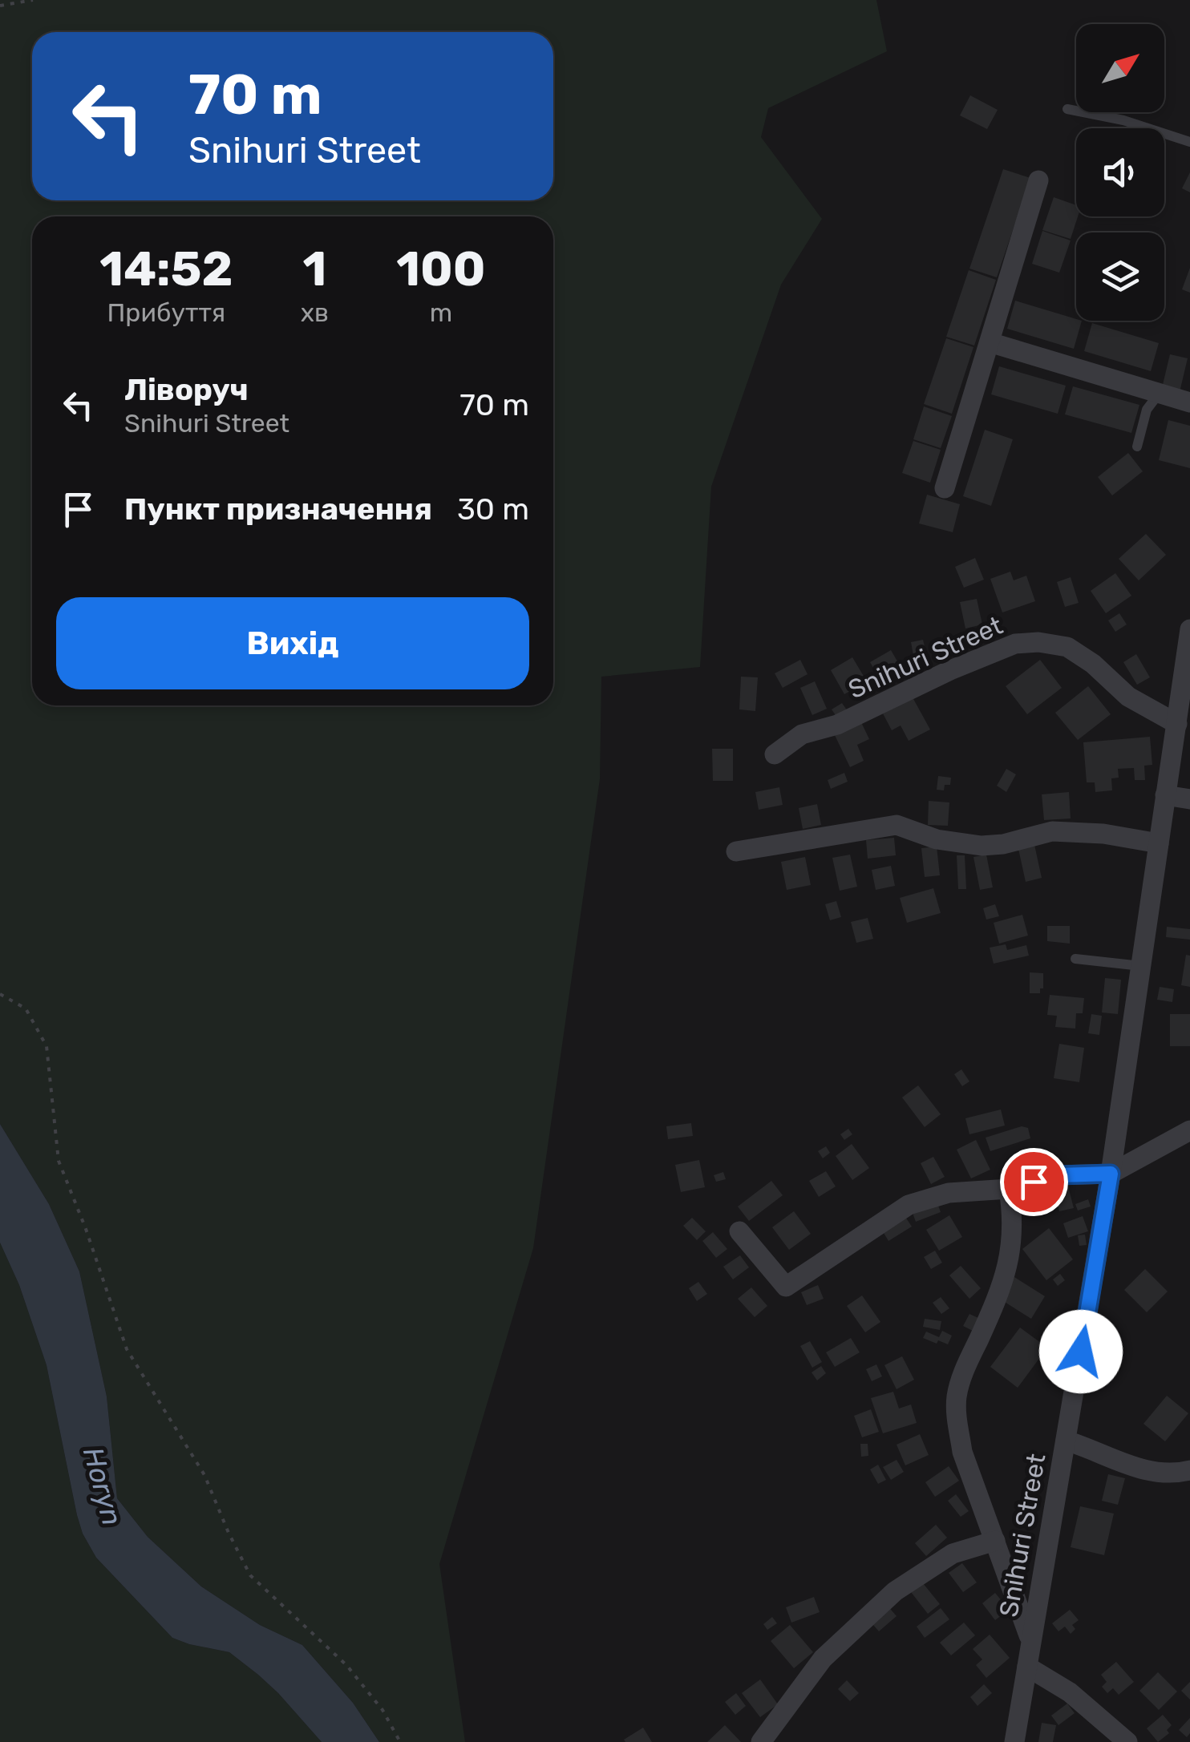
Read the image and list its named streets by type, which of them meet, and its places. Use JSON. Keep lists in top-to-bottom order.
{
  "streets": {
    "street": ["Snihuri Street"]
  },
  "water": ["Horyn"],
  "north": "top right",
  "page": {
    "turn": ["70 m", "Snihuri Street"],
    "eta": [
      "14:52",
      "Прибуття",
      "1",
      "хв",
      "100",
      "m"
    ],
    "list": [
      {
        "name": "Ліворуч",
        "note": "Snihuri Street",
        "value": "70 m"
      },
      {
        "name": "Пункт призначення",
        "value": "30 m"
      }
    ],
    "buttons": "Вихід"
  }
}
